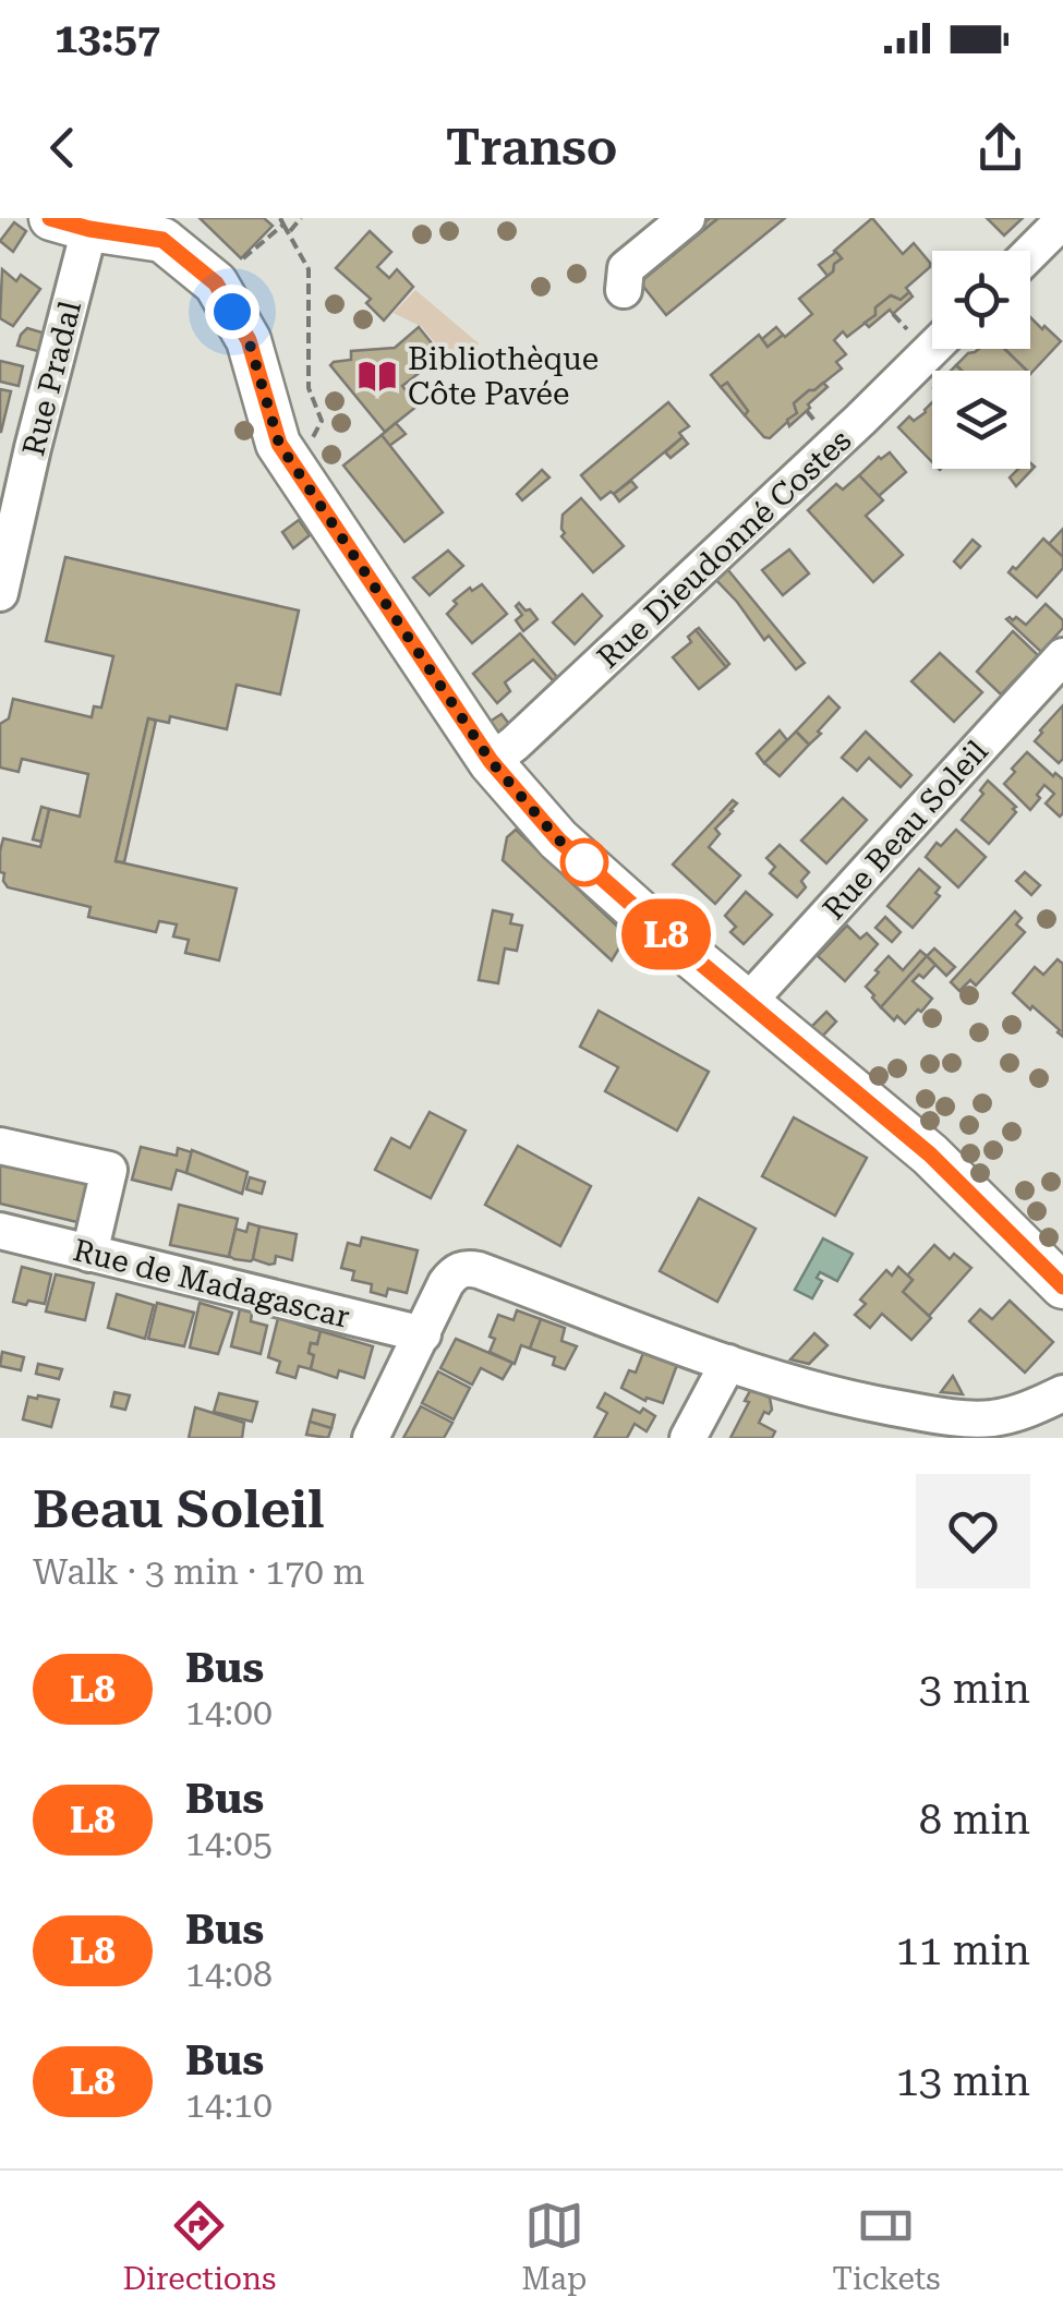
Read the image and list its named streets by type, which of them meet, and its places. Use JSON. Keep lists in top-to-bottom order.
{
  "streets": {
    "street": [
      "Rue Pradal",
      "Rue Dieudonné Costes",
      "Rue Beau Soleil",
      "Rue de Madagascar"
    ]
  },
  "places": {
    "library": ["Bibliothèque Côte Pavée"]
  },
  "lines": ["bus line L8"],
  "page": {
    "status": "13:57",
    "header": "Transo",
    "on_map": "L8",
    "heading": ["Beau Soleil", "Walk · 3 min · 170 m"],
    "list": [
      {
        "mark": "L8",
        "name": "Bus",
        "note": "14:00",
        "value": "3 min"
      },
      {
        "mark": "L8",
        "name": "Bus",
        "note": "14:05",
        "value": "8 min"
      },
      {
        "mark": "L8",
        "name": "Bus",
        "note": "14:08",
        "value": "11 min"
      },
      {
        "mark": "L8",
        "name": "Bus",
        "note": "14:10",
        "value": "13 min"
      }
    ],
    "tabs": ["Directions", "Map", "Tickets"]
  }
}
